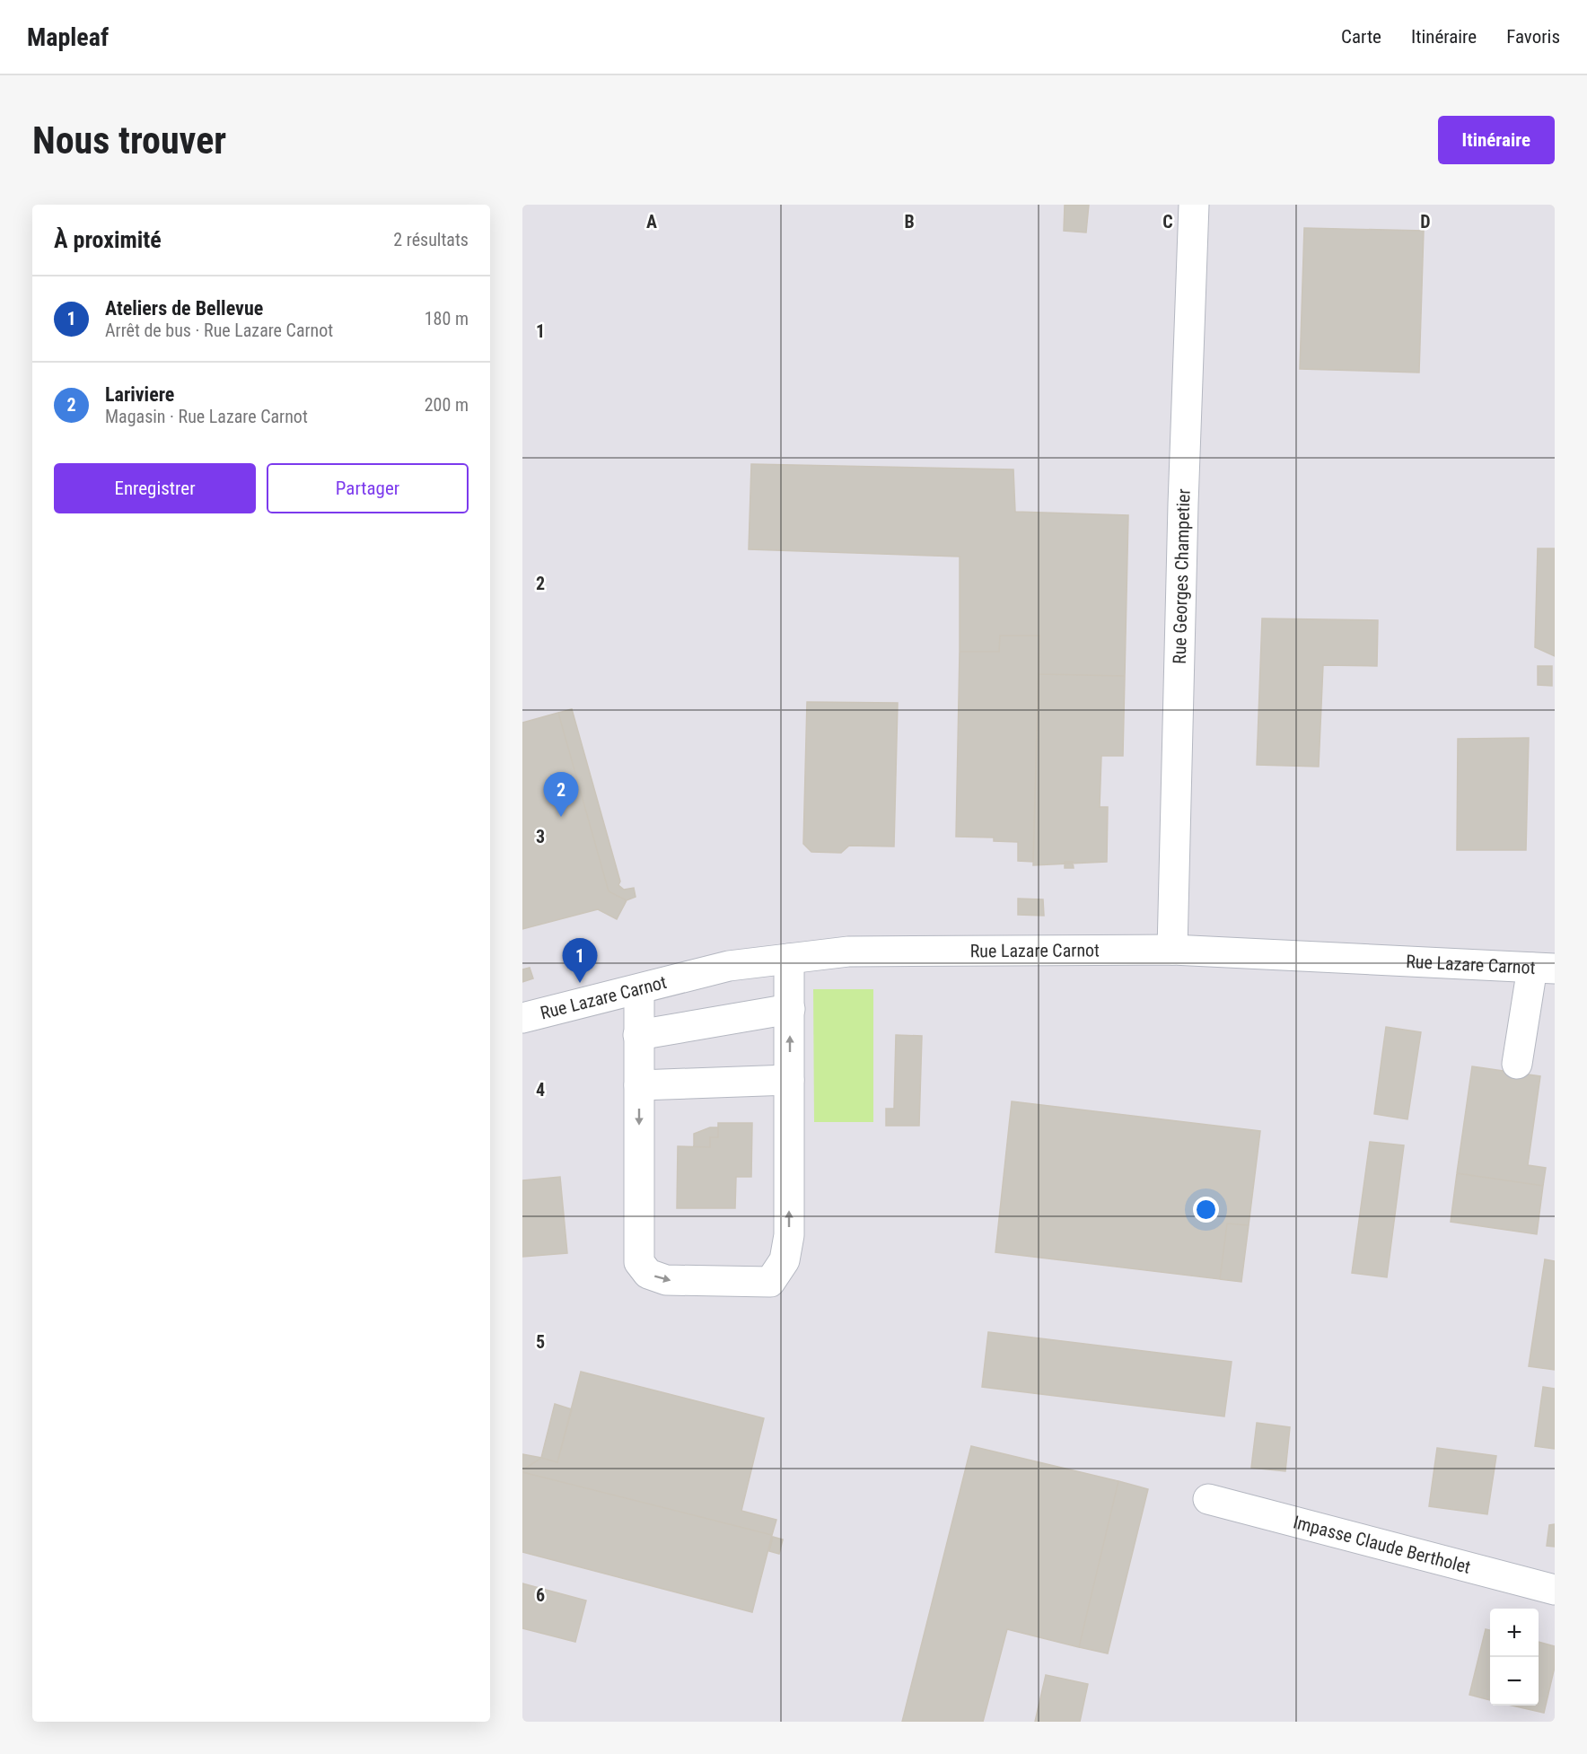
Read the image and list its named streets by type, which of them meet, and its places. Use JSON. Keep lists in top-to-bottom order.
{
  "streets": {
    "street": ["Rue Georges Champetier", "Rue Lazare Carnot", "Impasse Claude Bertholet"]
  },
  "crossings": [
    ["Rue Georges Champetier", "Rue Lazare Carnot"]
  ],
  "page": {
    "header": "Mapleaf",
    "nav": ["Carte", "Itinéraire", "Favoris"],
    "buttons": [
      "Itinéraire",
      ["Enregistrer", "Partager"]
    ],
    "title": "Nous trouver",
    "heading": ["À proximité", "2 résultats"],
    "list": [
      {
        "mark": "1",
        "name": "Ateliers de Bellevue",
        "note": "Arrêt de bus · Rue Lazare Carnot",
        "value": "180 m"
      },
      {
        "mark": "2",
        "name": "Lariviere",
        "note": "Magasin · Rue Lazare Carnot",
        "value": "200 m"
      }
    ],
    "pins": ["2", "1"],
    "map_buttons": ["+", "−"]
  },
  "grid": {
    "columns": [
      "A",
      "B",
      "C",
      "D"
    ],
    "rows": [
      "1",
      "2",
      "3",
      "4",
      "5",
      "6"
    ]
  }
}
